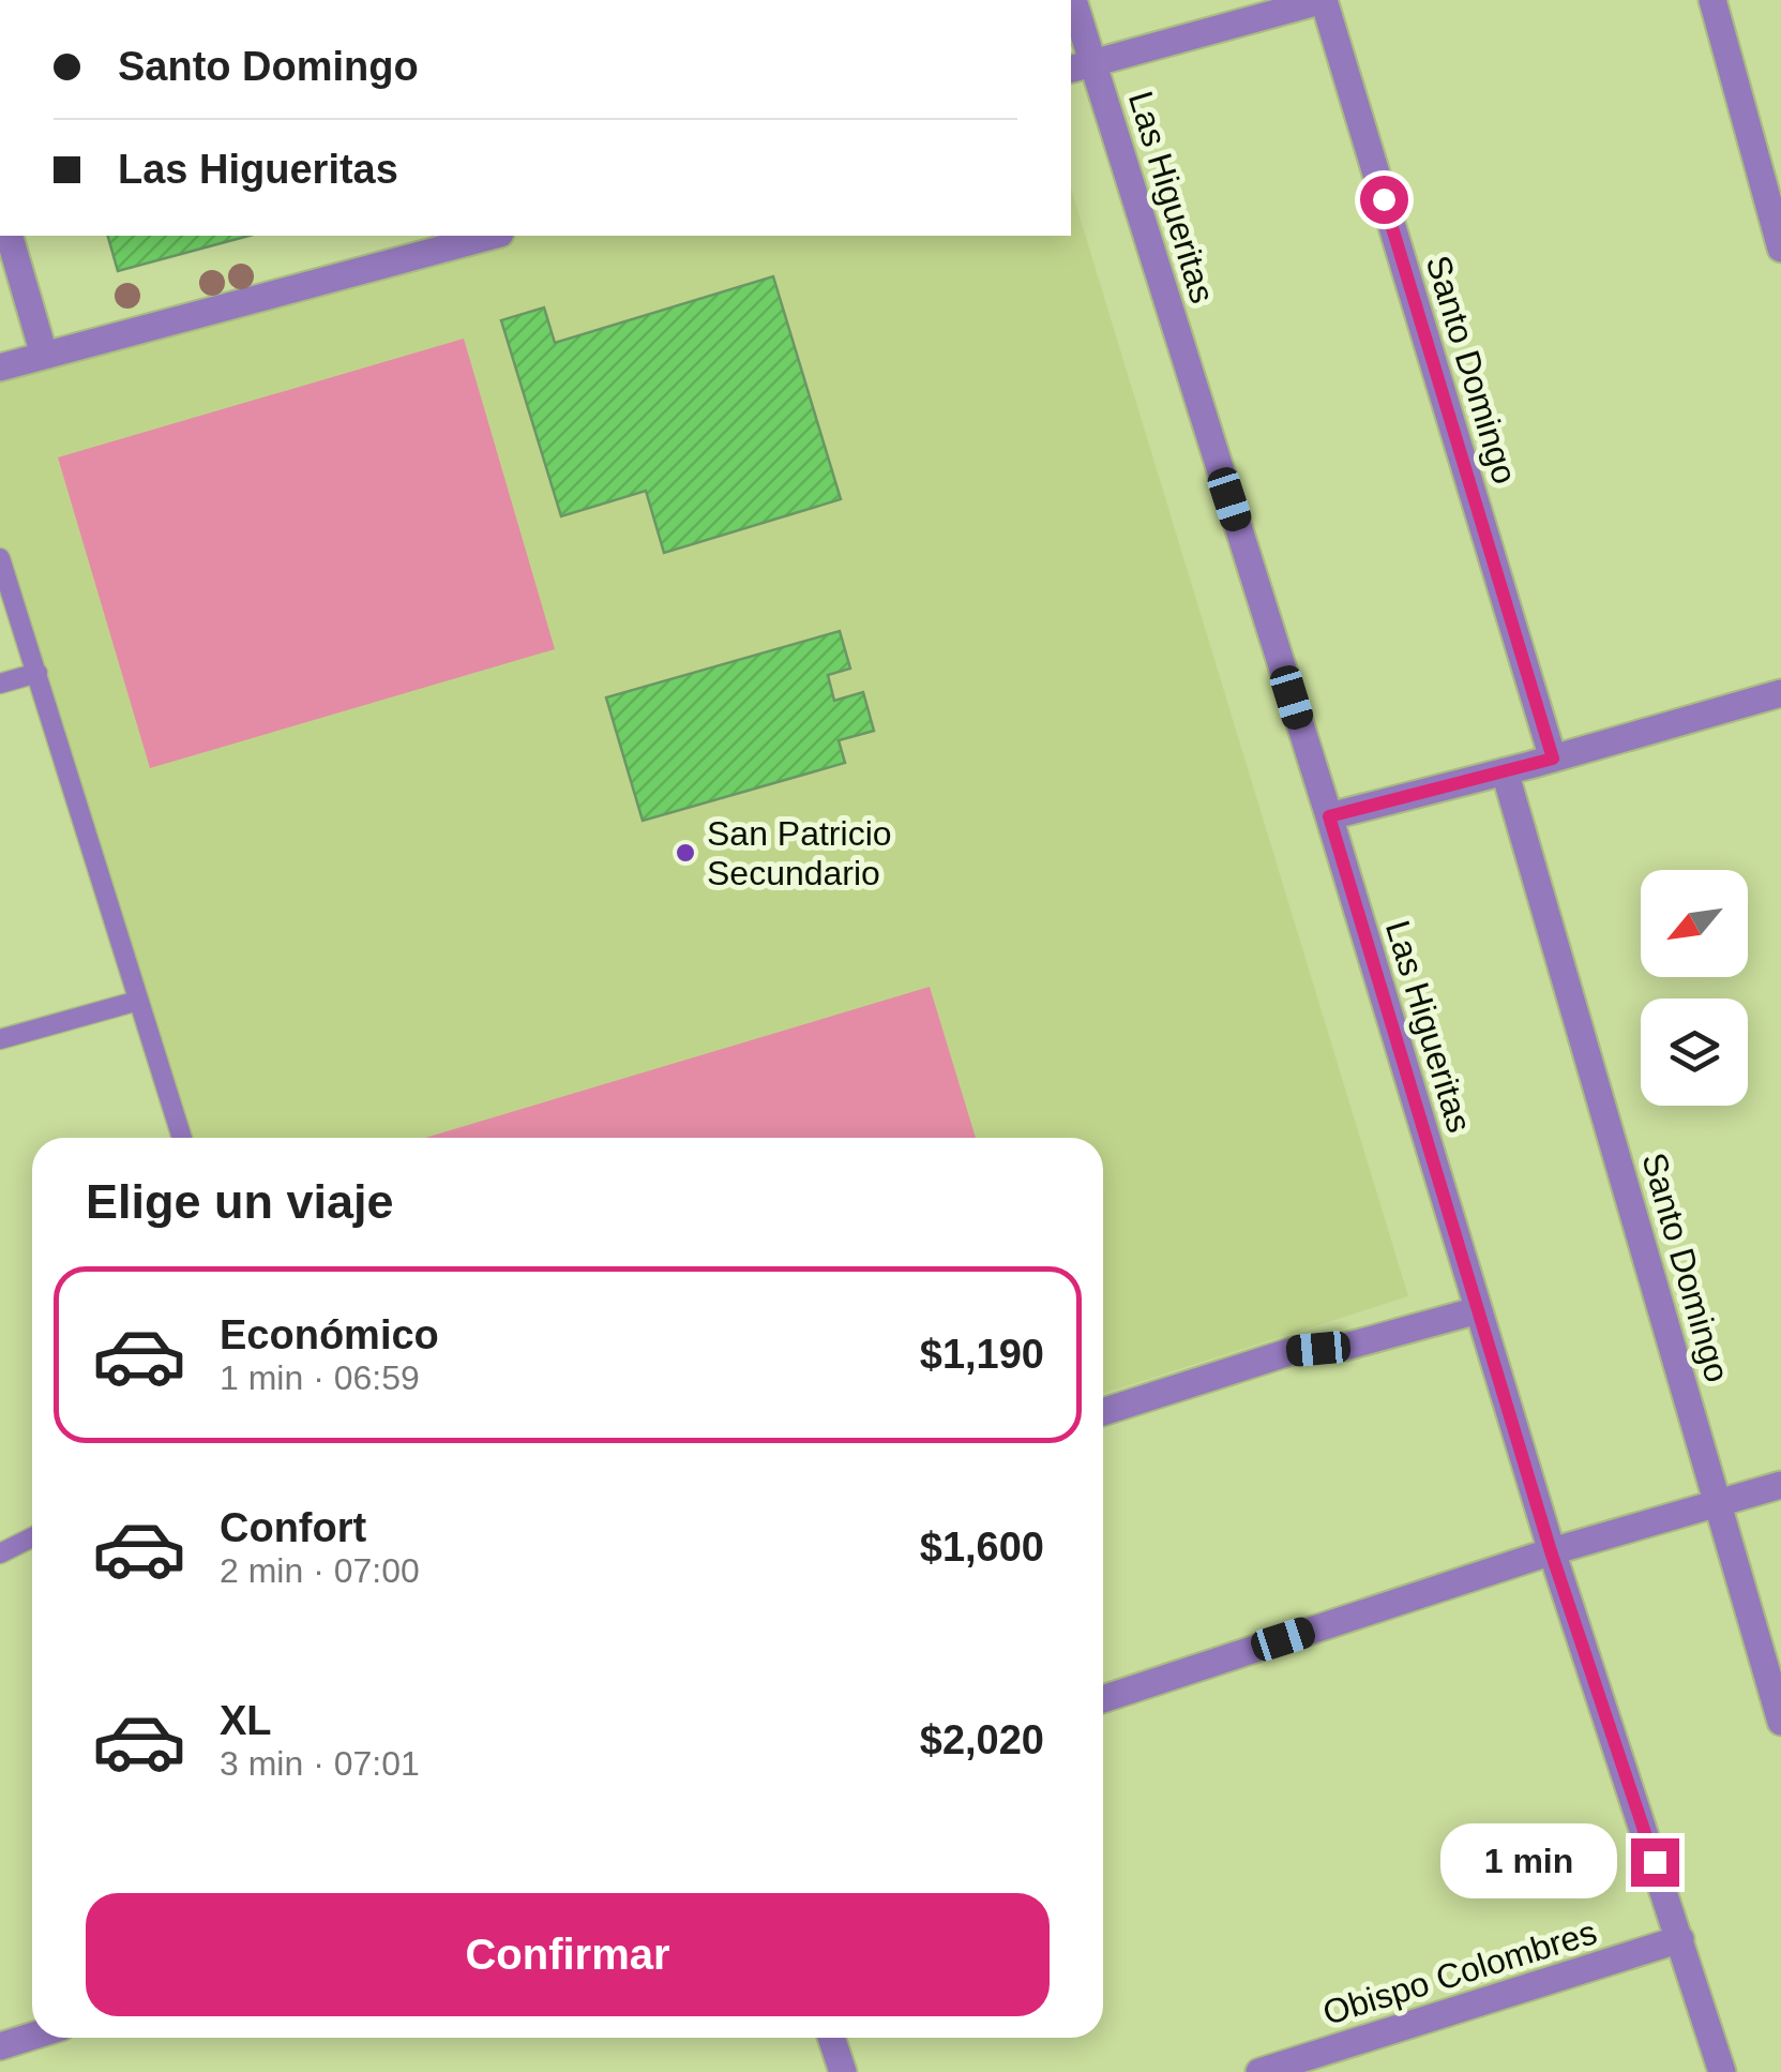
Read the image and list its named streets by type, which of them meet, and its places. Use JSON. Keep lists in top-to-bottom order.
{
  "streets": {
    "street": ["Las Higueritas", "Santo Domingo", "Obispo Colombres"]
  },
  "crossings": [
    ["Las Higueritas", "Obispo Colombres"]
  ],
  "places": ["San Patricio Secundario"],
  "north": "bottom left",
  "page": {
    "banner": ["Santo Domingo", "Las Higueritas"],
    "heading": "Elige un viaje",
    "list": [
      {
        "name": "Económico",
        "note": "1 min · 06:59",
        "value": "$1,190"
      },
      {
        "name": "Confort",
        "note": "2 min · 07:00",
        "value": "$1,600"
      },
      {
        "name": "XL",
        "note": "3 min · 07:01",
        "value": "$2,020"
      }
    ],
    "bubble": "1 min",
    "buttons": "Confirmar"
  }
}
